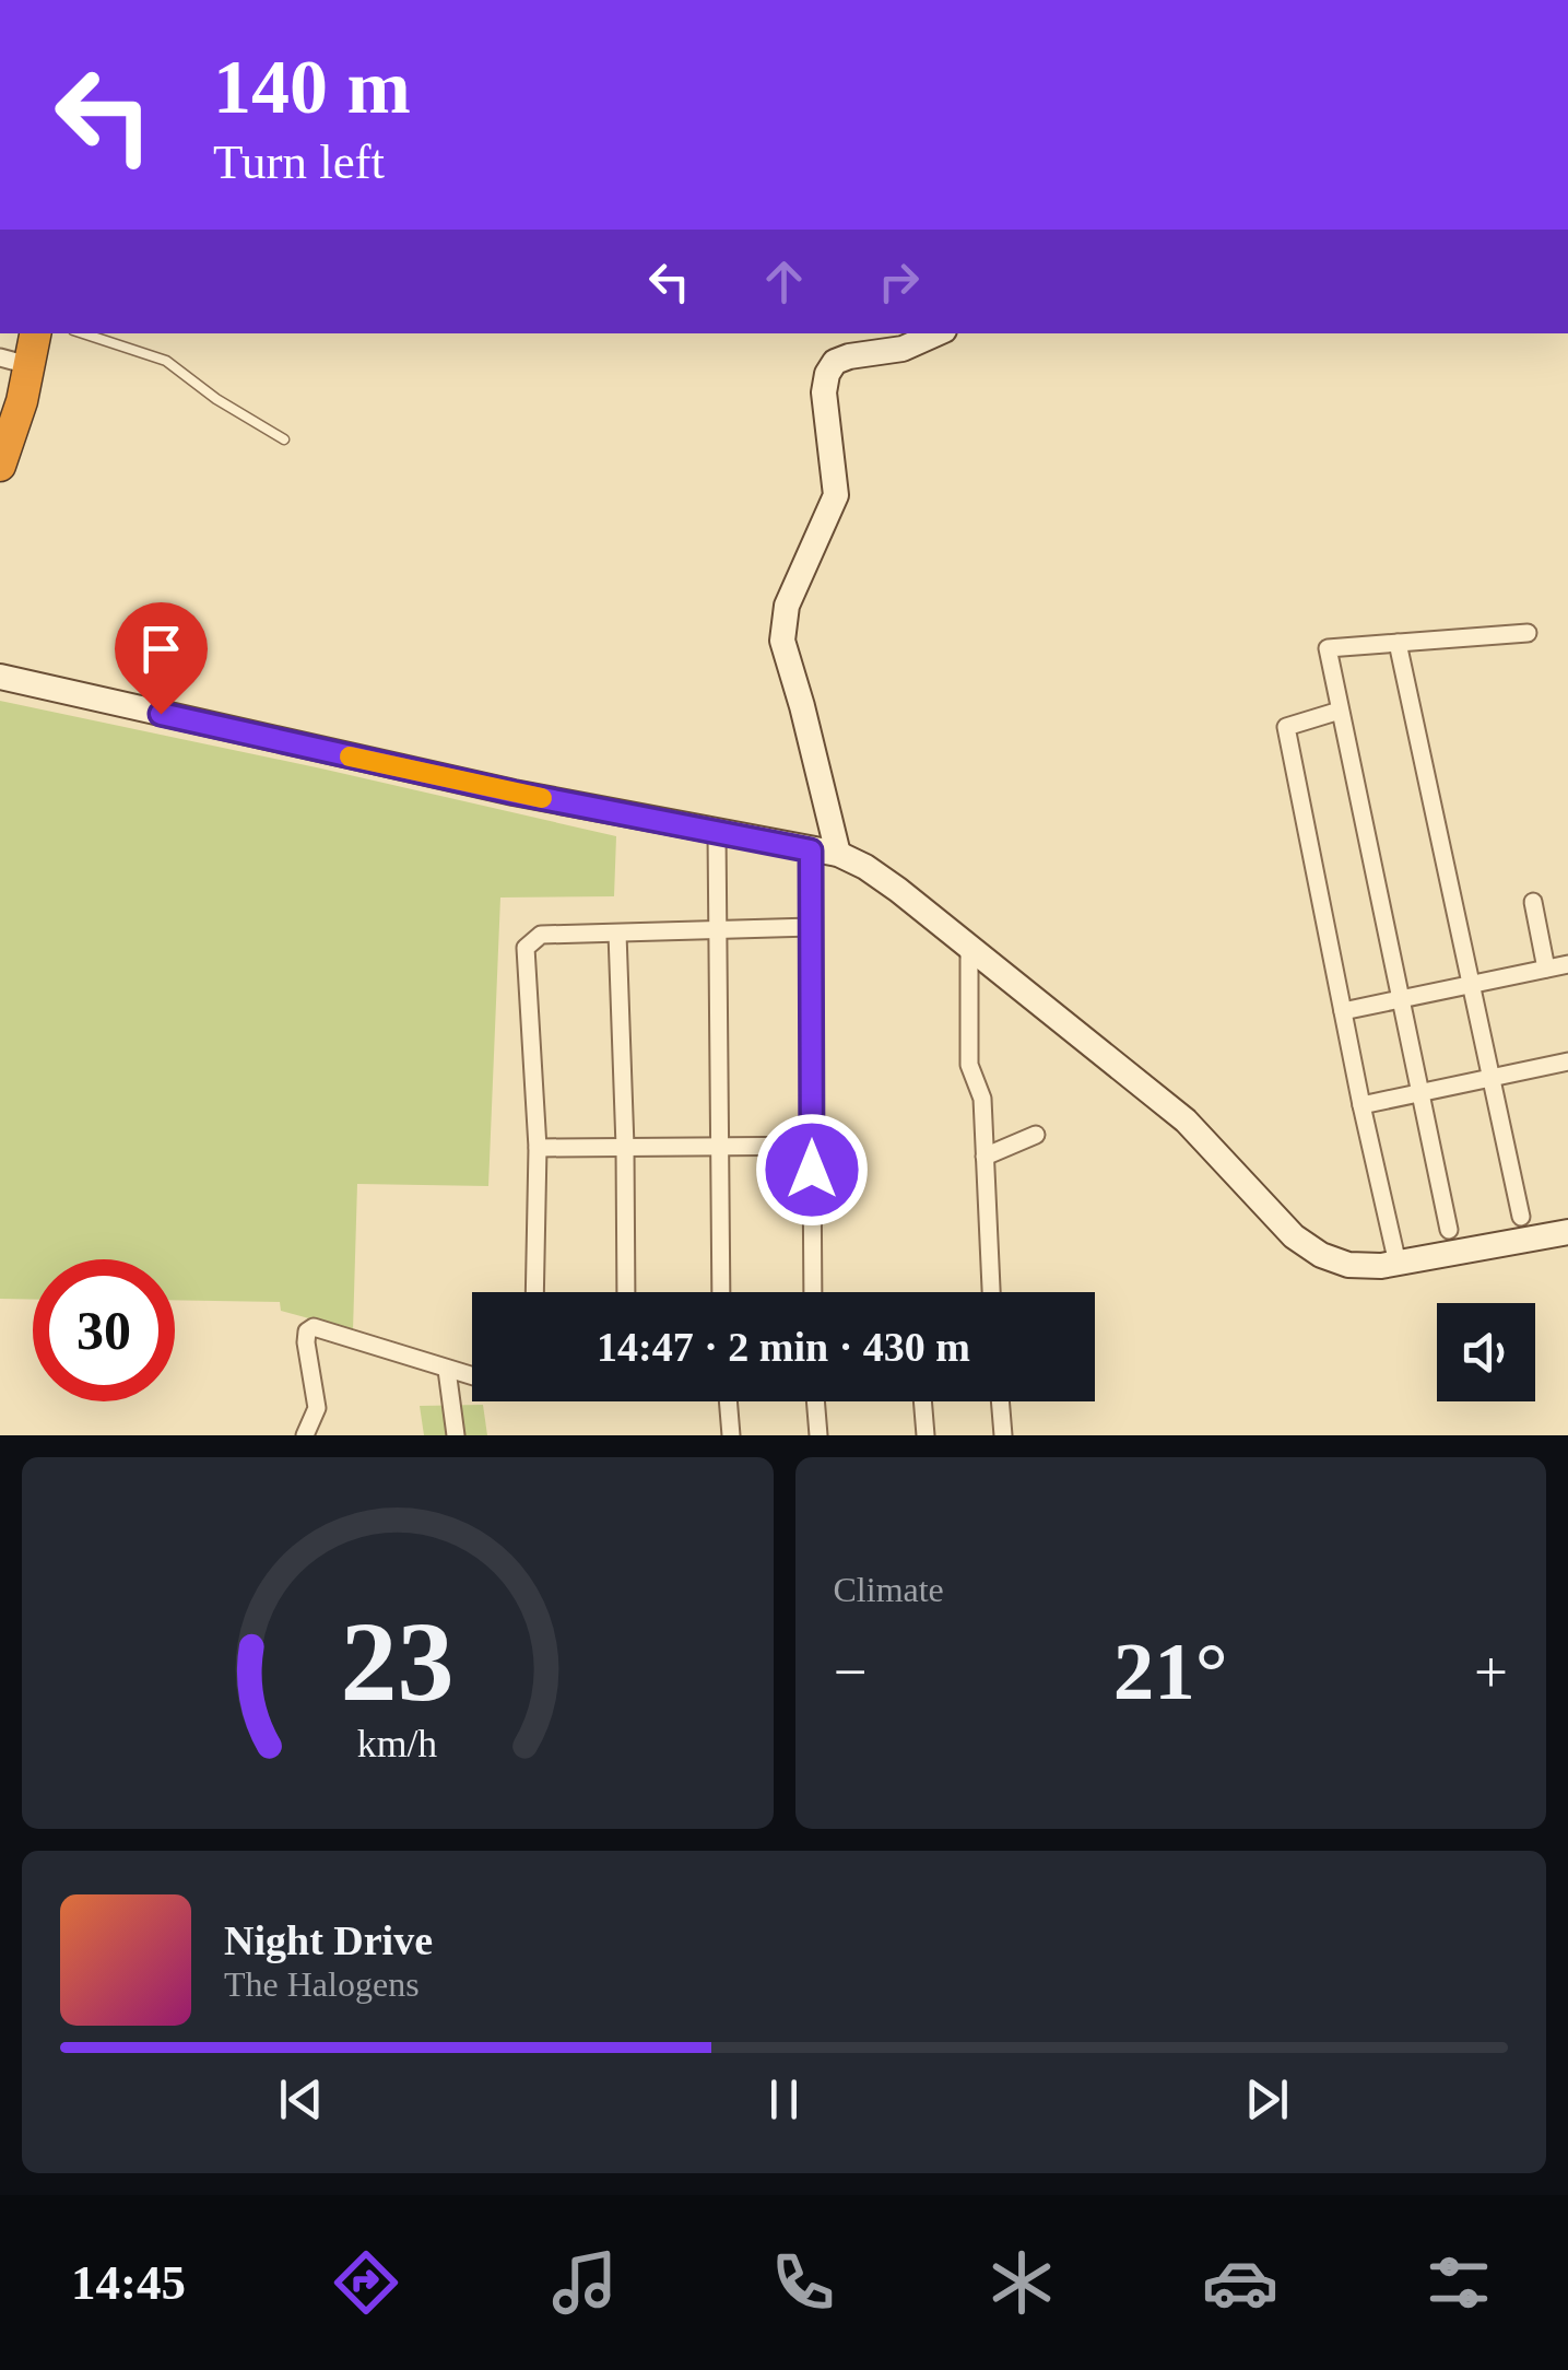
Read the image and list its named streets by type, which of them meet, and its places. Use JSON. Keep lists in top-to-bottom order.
{
  "page": {
    "turn": ["140 m", "Turn left"],
    "limit": "30",
    "trip": "14:47 · 2 min · 430 m",
    "tile": "Climate",
    "heat": ["−", "21°", "+"],
    "song": ["Night Drive", "The Halogens"],
    "tabs": "14:45",
    "gauge": ["23", "km/h"]
  }
}
